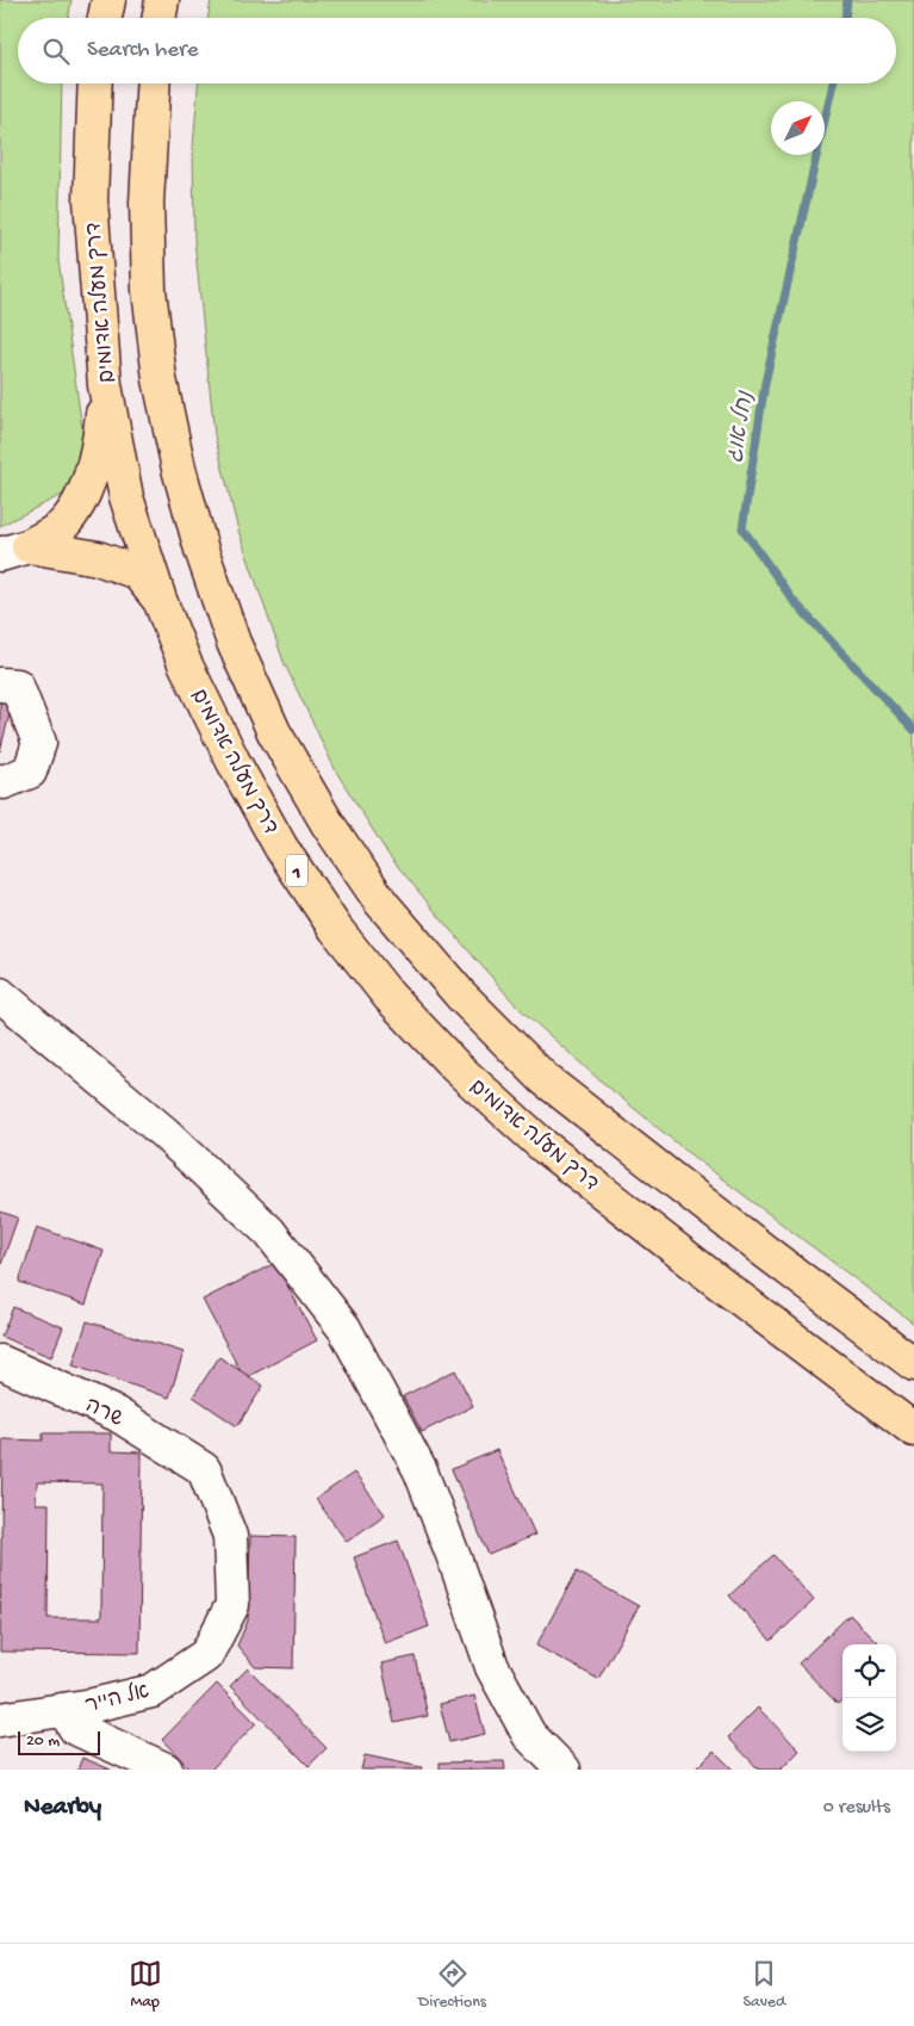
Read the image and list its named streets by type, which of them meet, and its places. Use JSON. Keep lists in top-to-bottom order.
{
  "streets": {
    "highway": ["דרך מעלה אדומים", "1"],
    "street": ["שרה", "אל הייר"]
  },
  "crossings": [
    ["שרה", "אל הייר"]
  ],
  "water": ["נחל אוג"],
  "scale_bar": "20 m",
  "north": "top right",
  "page": {
    "search": "Search here",
    "scale": "20 m",
    "heading": ["Nearby", "0 results"],
    "nav": ["Map", "Directions", "Saved"]
  }
}
